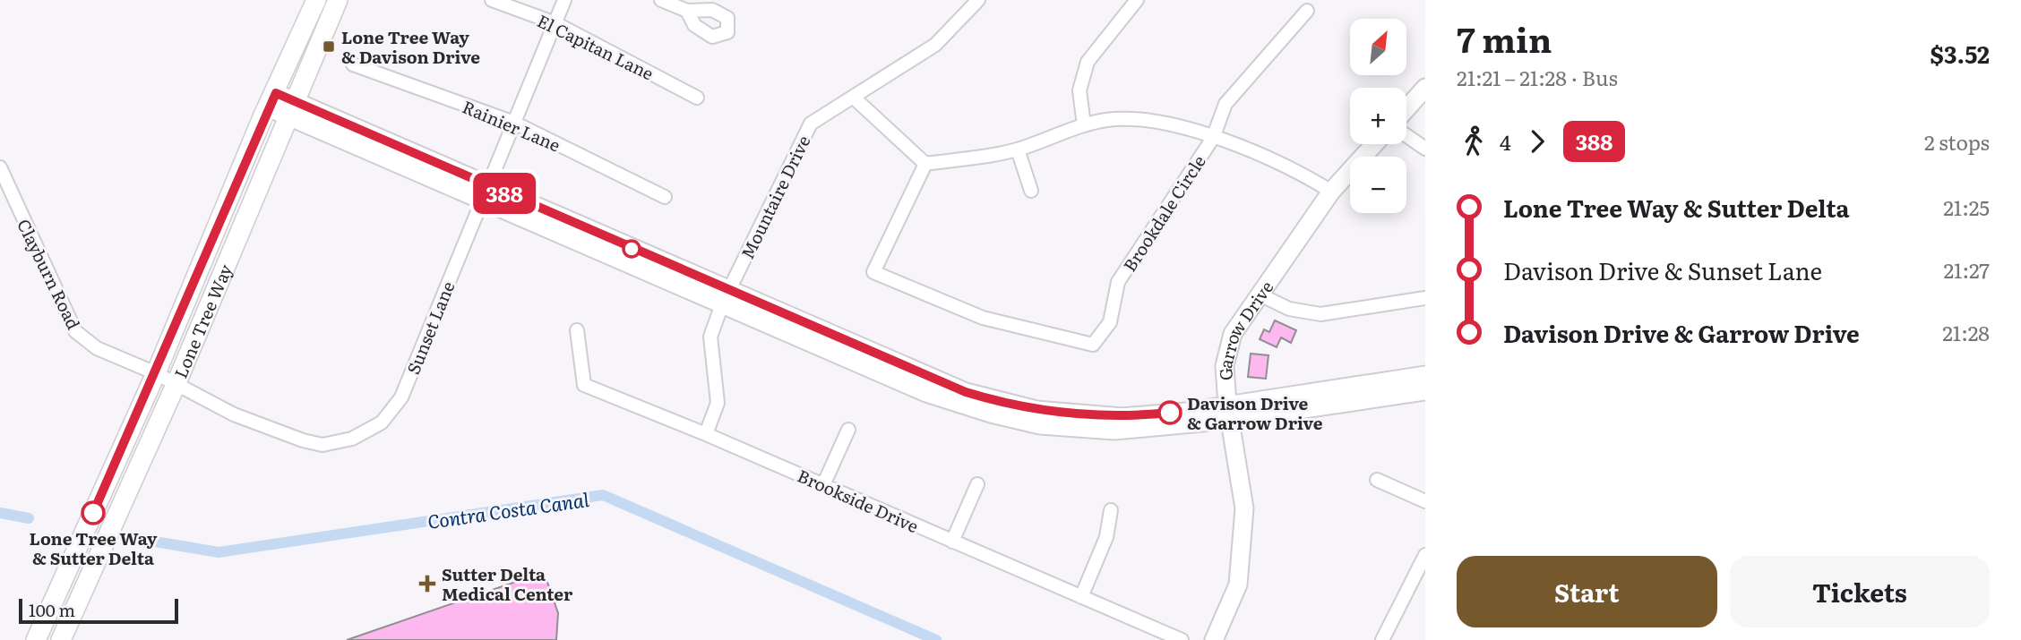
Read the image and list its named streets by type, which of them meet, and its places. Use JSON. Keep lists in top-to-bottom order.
{
  "streets": {
    "main road": ["Lone Tree Way", "Garrow Drive"],
    "street": [
      "El Capitan Lane",
      "Rainier Lane",
      "Mountaire Drive",
      "Brookdale Circle",
      "Clayburn Road",
      "Sunset Lane",
      "Brookside Drive"
    ]
  },
  "crossings": [
    ["El Capitan Lane", "Sunset Lane"],
    ["Rainier Lane", "Sunset Lane"],
    ["Mountaire Drive", "Brookside Drive"],
    ["Clayburn Road", "Lone Tree Way"],
    ["Clayburn Road", "Sunset Lane"],
    ["Lone Tree Way", "Sunset Lane"]
  ],
  "water": ["Contra Costa Canal"],
  "places": {
    "transit": ["Lone Tree Way & Davison Drive"],
    "other": ["Davison Drive & Garrow Drive", "Lone Tree Way & Sutter Delta"],
    "health": ["Sutter Delta Medical Center"]
  },
  "lines": ["bus line 388"],
  "scale_bar": "100 m",
  "north": "top right",
  "page": {
    "on_map": "388",
    "heading": ["7 min", "21:21 – 21:28 · Bus", "$3.52"],
    "map_buttons": ["+", "−"],
    "legs": ["4", "388", "2 stops"],
    "list": [
      {
        "name": "Lone Tree Way & Sutter Delta",
        "value": "21:25"
      },
      {
        "name": "Davison Drive & Sunset Lane",
        "value": "21:27"
      },
      {
        "name": "Davison Drive & Garrow Drive",
        "value": "21:28"
      }
    ],
    "buttons": ["Start", "Tickets"],
    "scale": "100 m"
  }
}
